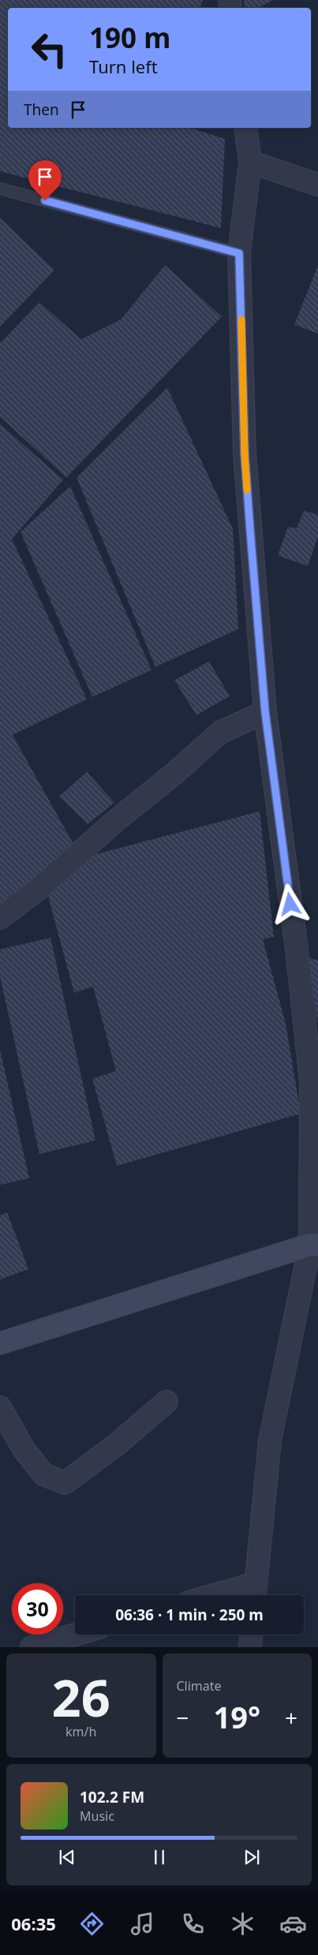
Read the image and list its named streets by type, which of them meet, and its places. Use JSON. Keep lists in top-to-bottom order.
{
  "page": {
    "turn": ["190 m", "Turn left"],
    "then": "Then",
    "limit": "30",
    "trip": "06:36 · 1 min · 250 m",
    "tile": [
      ["26", "km/h"],
      "Climate"
    ],
    "heat": ["−", "19°", "+"],
    "song": ["102.2 FM", "Music"],
    "tabs": "06:35"
  }
}
